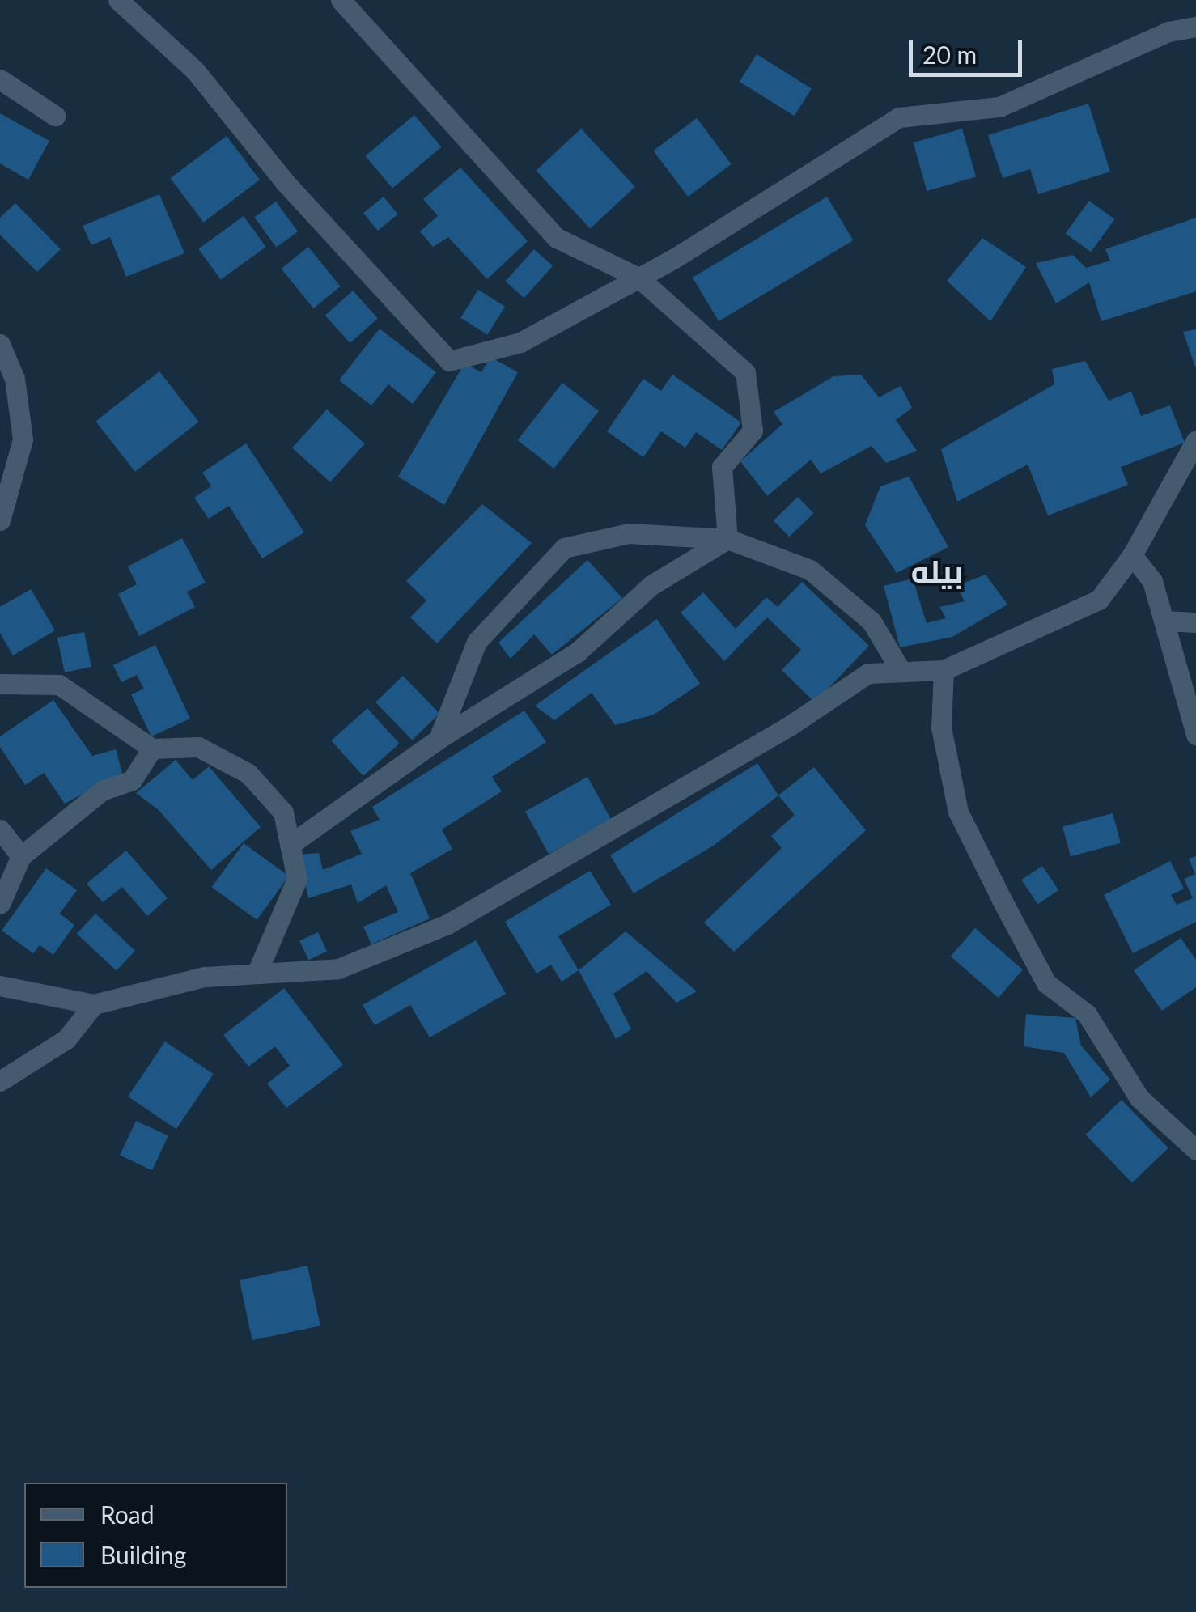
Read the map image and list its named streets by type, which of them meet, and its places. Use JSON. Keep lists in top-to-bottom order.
{
  "districts": ["بیله"],
  "legend": ["Road", "Building"],
  "scale_bar": "20 m"
}
